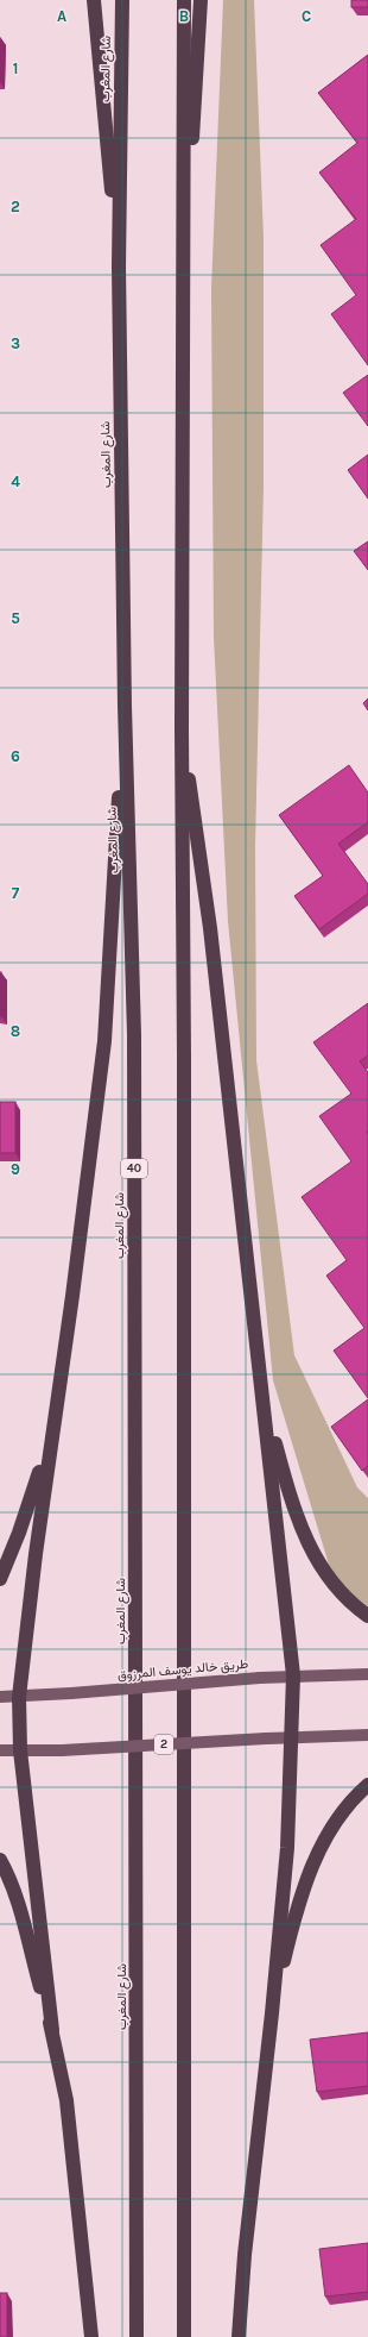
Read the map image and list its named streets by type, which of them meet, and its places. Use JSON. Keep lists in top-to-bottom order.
{
  "streets": {
    "highway": ["شارع المغرب", "40"],
    "main road": ["طريق خالد يوسف المرزوق", "2"]
  },
  "grid": {
    "columns": ["A", "B", "C"],
    "rows": [
      "1",
      "2",
      "3",
      "4",
      "5",
      "6",
      "7",
      "8",
      "9"
    ]
  }
}
